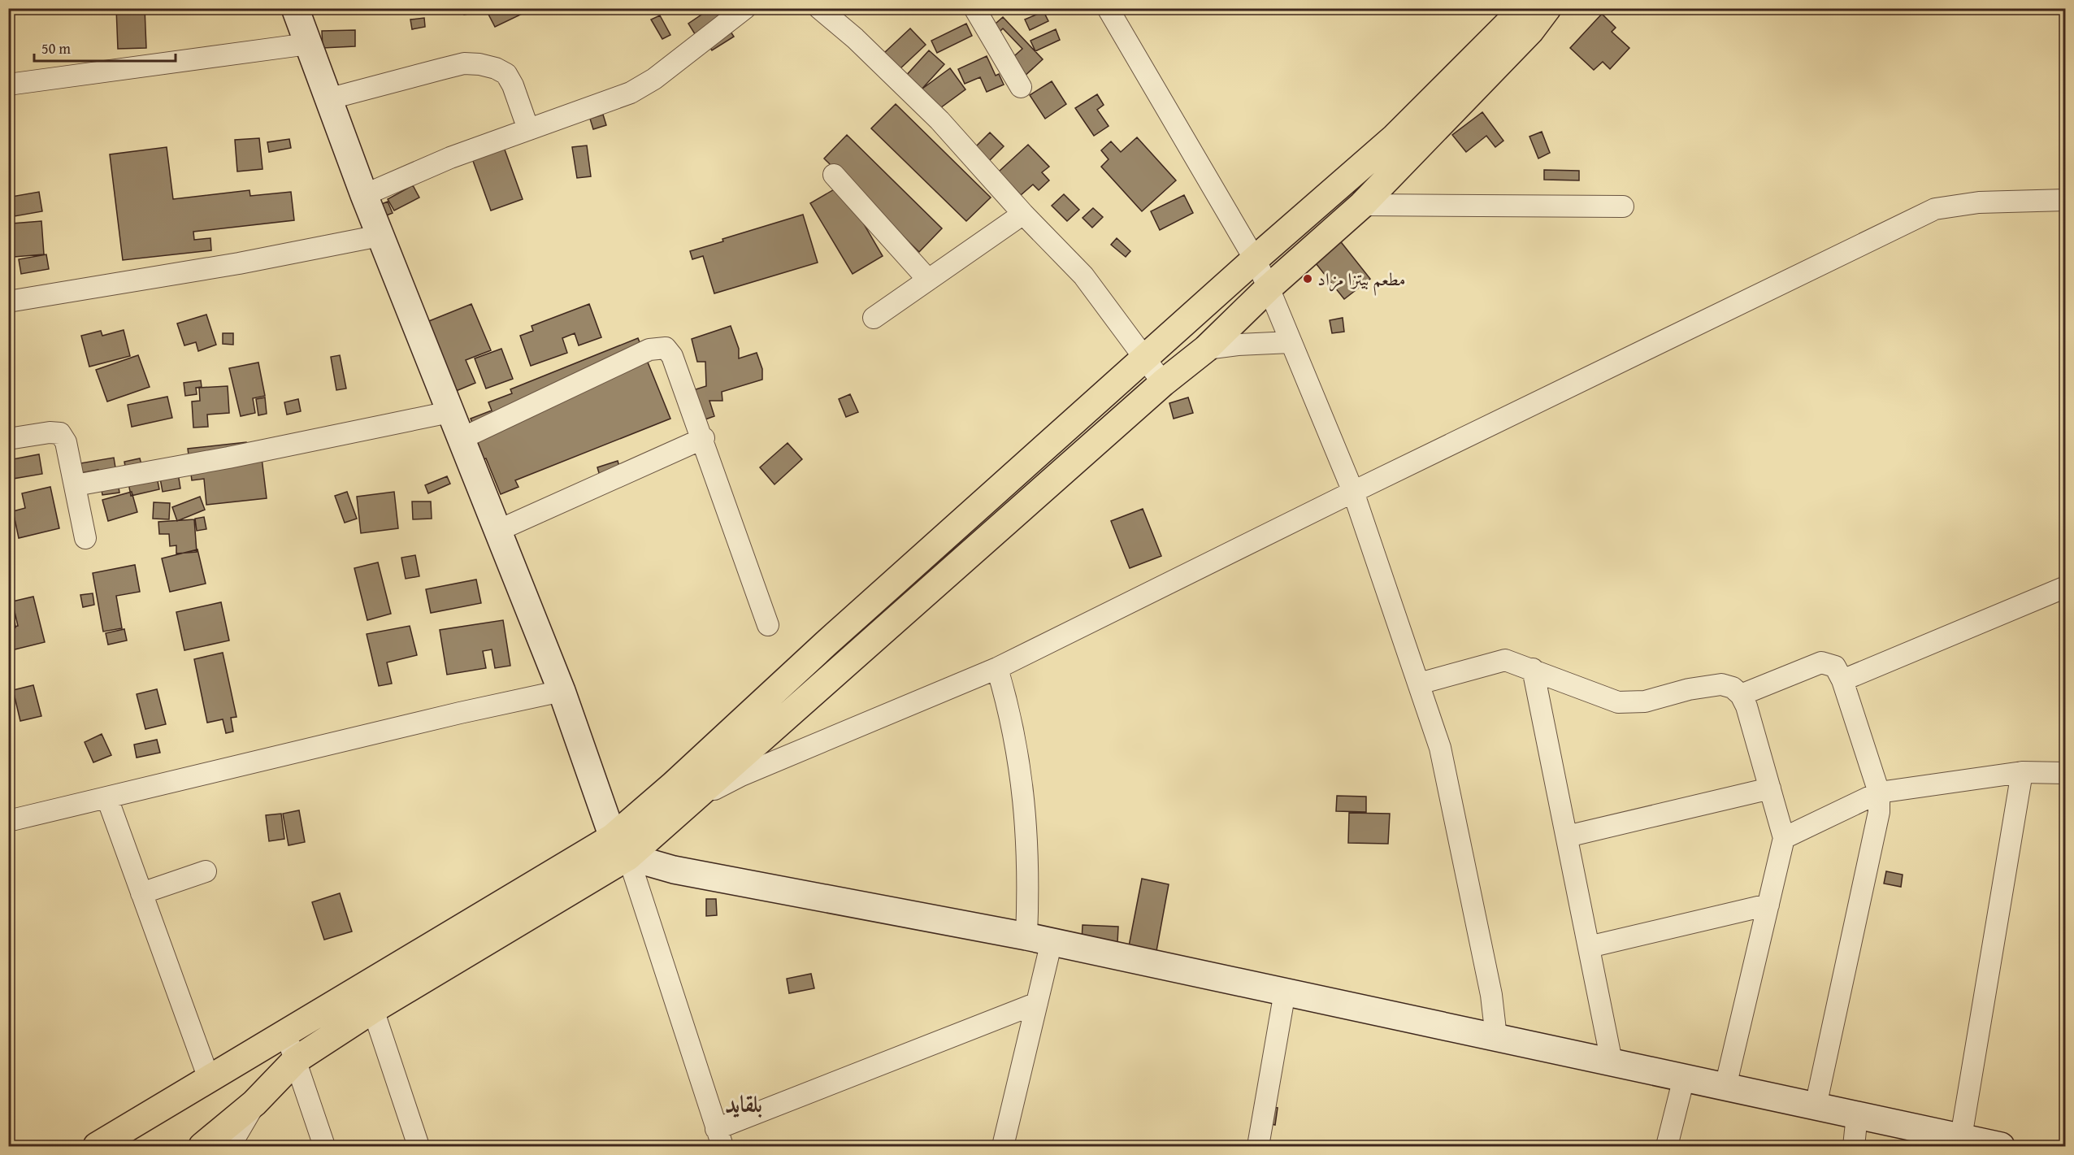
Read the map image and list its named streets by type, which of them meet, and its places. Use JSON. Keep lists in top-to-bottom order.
{
  "districts": ["بلقايد"],
  "places": ["مطعم بيتزا مزاد"],
  "scale_bar": "50 m"
}
